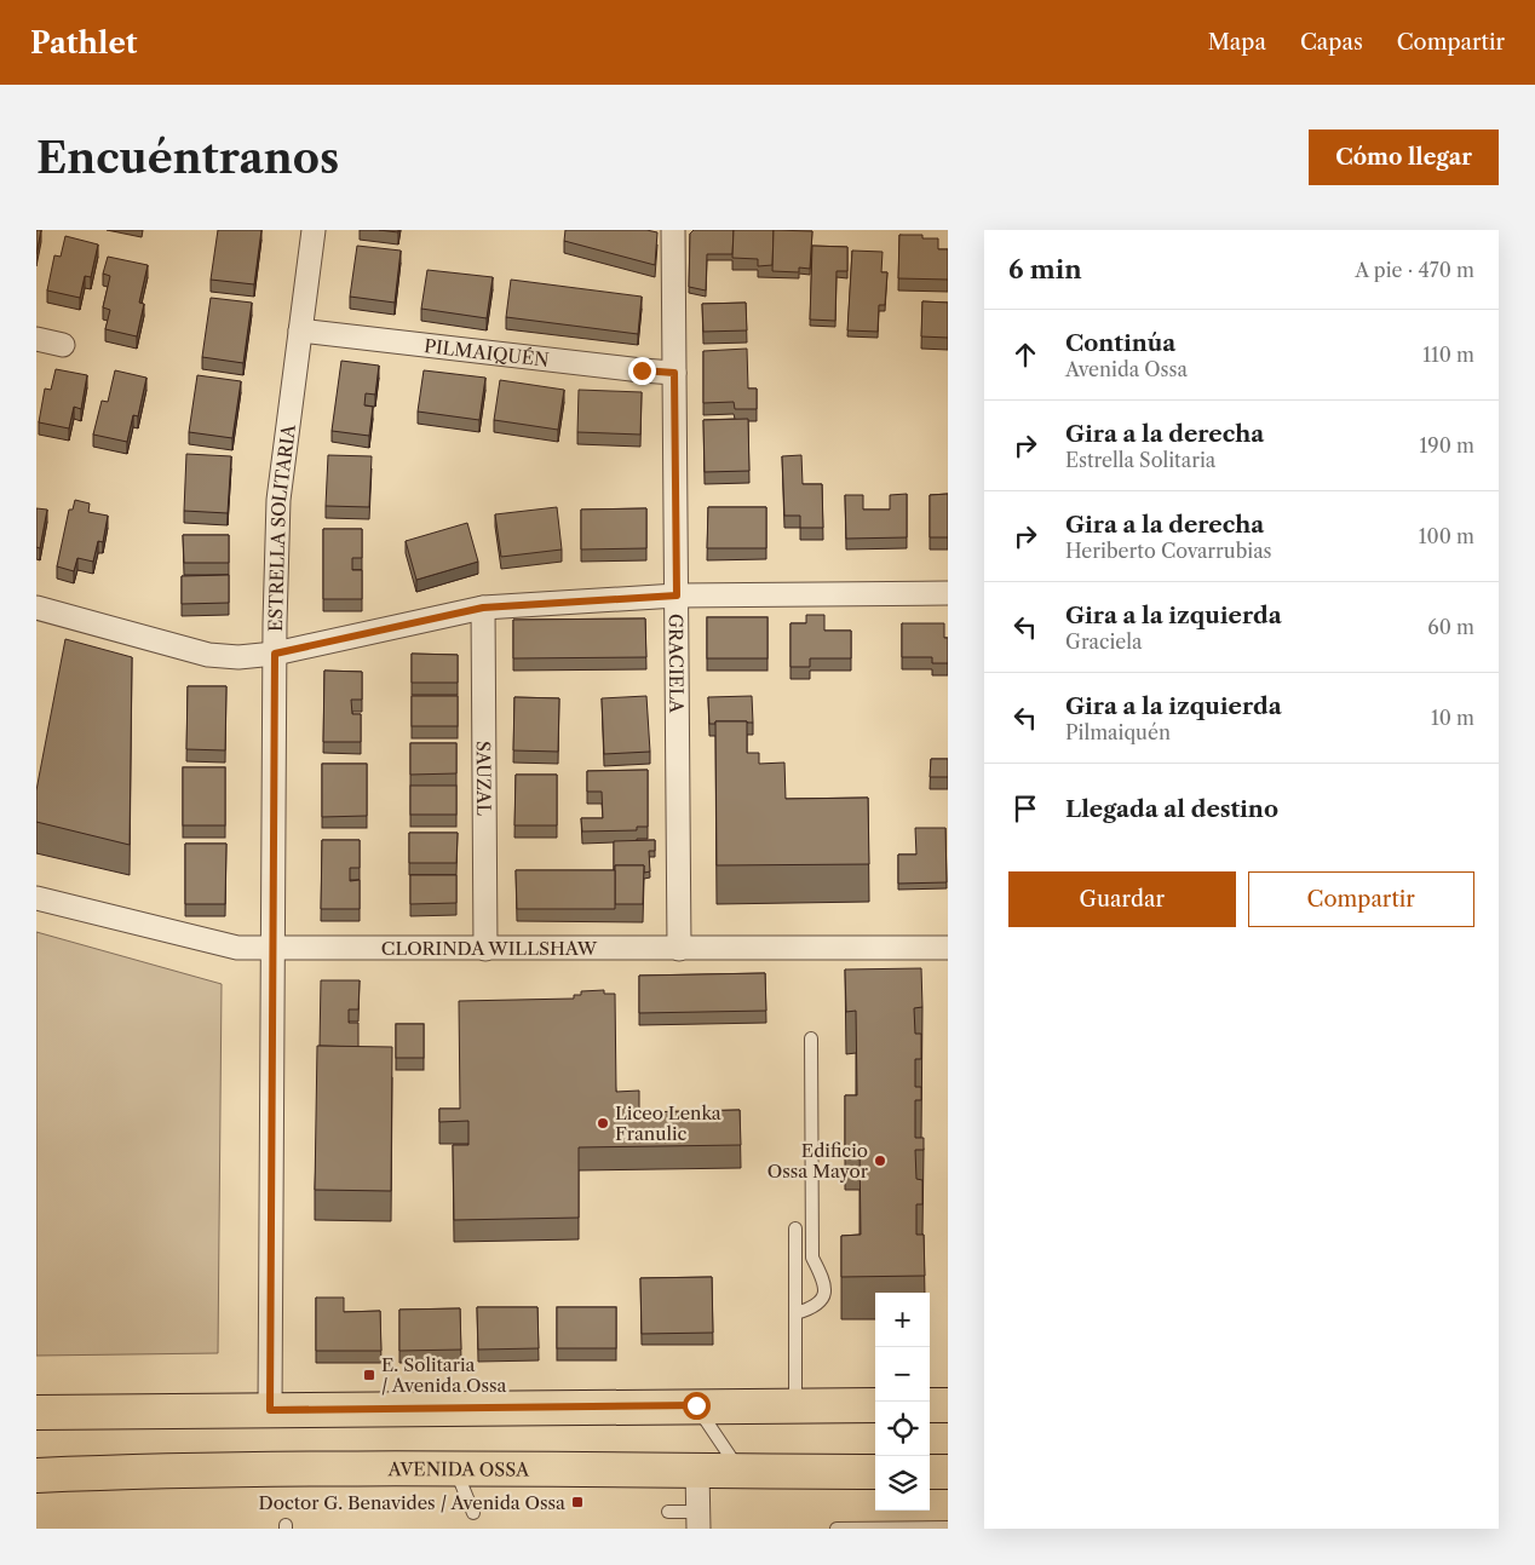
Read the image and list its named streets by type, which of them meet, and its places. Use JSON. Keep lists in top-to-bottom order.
{
  "streets": {
    "main road": ["AVENIDA OSSA"],
    "street": [
      "PILMAIQUÉN",
      "ESTRELLA SOLITARIA",
      "GRACIELA",
      "SAUZAL",
      "CLORINDA WILLSHAW"
    ]
  },
  "crossings": [
    ["PILMAIQUÉN", "ESTRELLA SOLITARIA"],
    ["PILMAIQUÉN", "GRACIELA"],
    ["ESTRELLA SOLITARIA", "CLORINDA WILLSHAW"],
    ["GRACIELA", "CLORINDA WILLSHAW"],
    ["SAUZAL", "CLORINDA WILLSHAW"]
  ],
  "places": {
    "other": ["Liceo Lenka Franulic", "Edificio Ossa Mayor"],
    "transit": ["E. Solitaria / Avenida Ossa", "Doctor G. Benavides / Avenida Ossa"]
  },
  "page": {
    "header": "Pathlet",
    "nav": ["Mapa", "Capas", "Compartir"],
    "buttons": [
      "Cómo llegar",
      ["Guardar", "Compartir"]
    ],
    "title": "Encuéntranos",
    "heading": ["6 min", "A pie · 470 m"],
    "list": [
      ["Continúa", "Avenida Ossa", "110 m"],
      ["Gira a la derecha", "Estrella Solitaria", "190 m"],
      ["Gira a la derecha", "Heriberto Covarrubias", "100 m"],
      ["Gira a la izquierda", "Graciela", "60 m"],
      ["Gira a la izquierda", "Pilmaiquén", "10 m"],
      "Llegada al destino"
    ],
    "map_buttons": ["+", "−"]
  }
}
